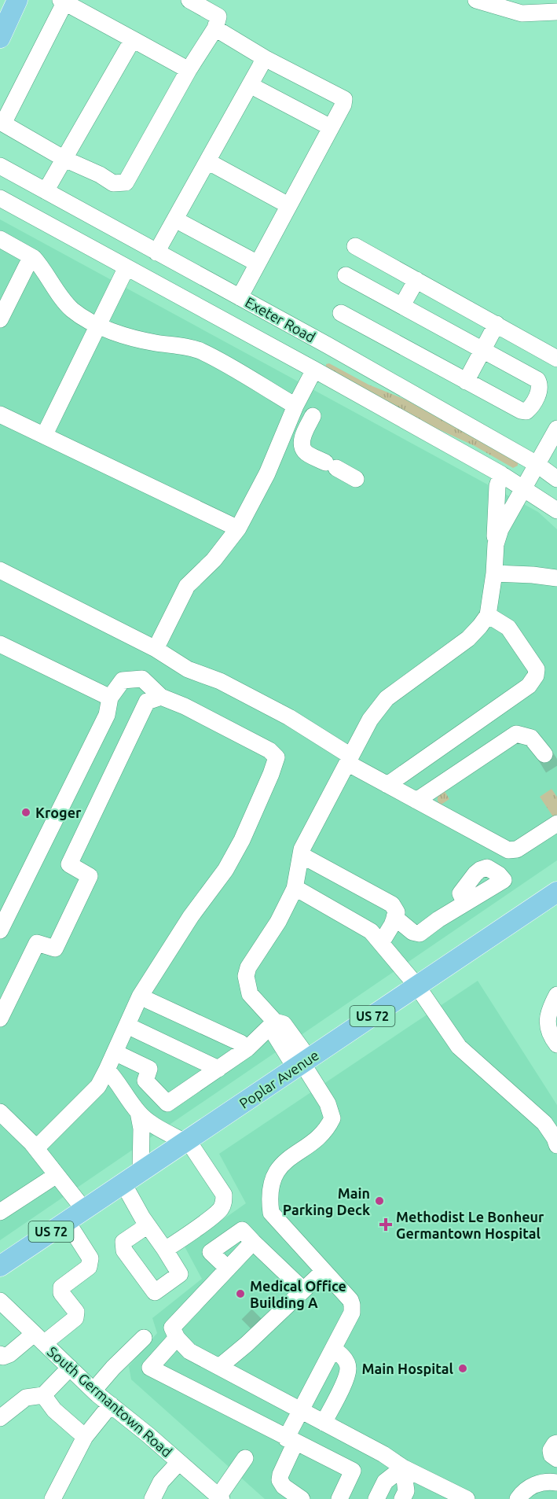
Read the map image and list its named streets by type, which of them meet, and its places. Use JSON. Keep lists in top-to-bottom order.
{
  "streets": {
    "main road": ["US 72", "Poplar Avenue"],
    "street": ["Exeter Road", "South Germantown Road"]
  },
  "places": {
    "other": [
      "Kroger",
      "Main Parking Deck",
      "Medical Office Building A",
      "Main Hospital"
    ],
    "health": ["Methodist Le Bonheur Germantown Hospital"]
  }
}
